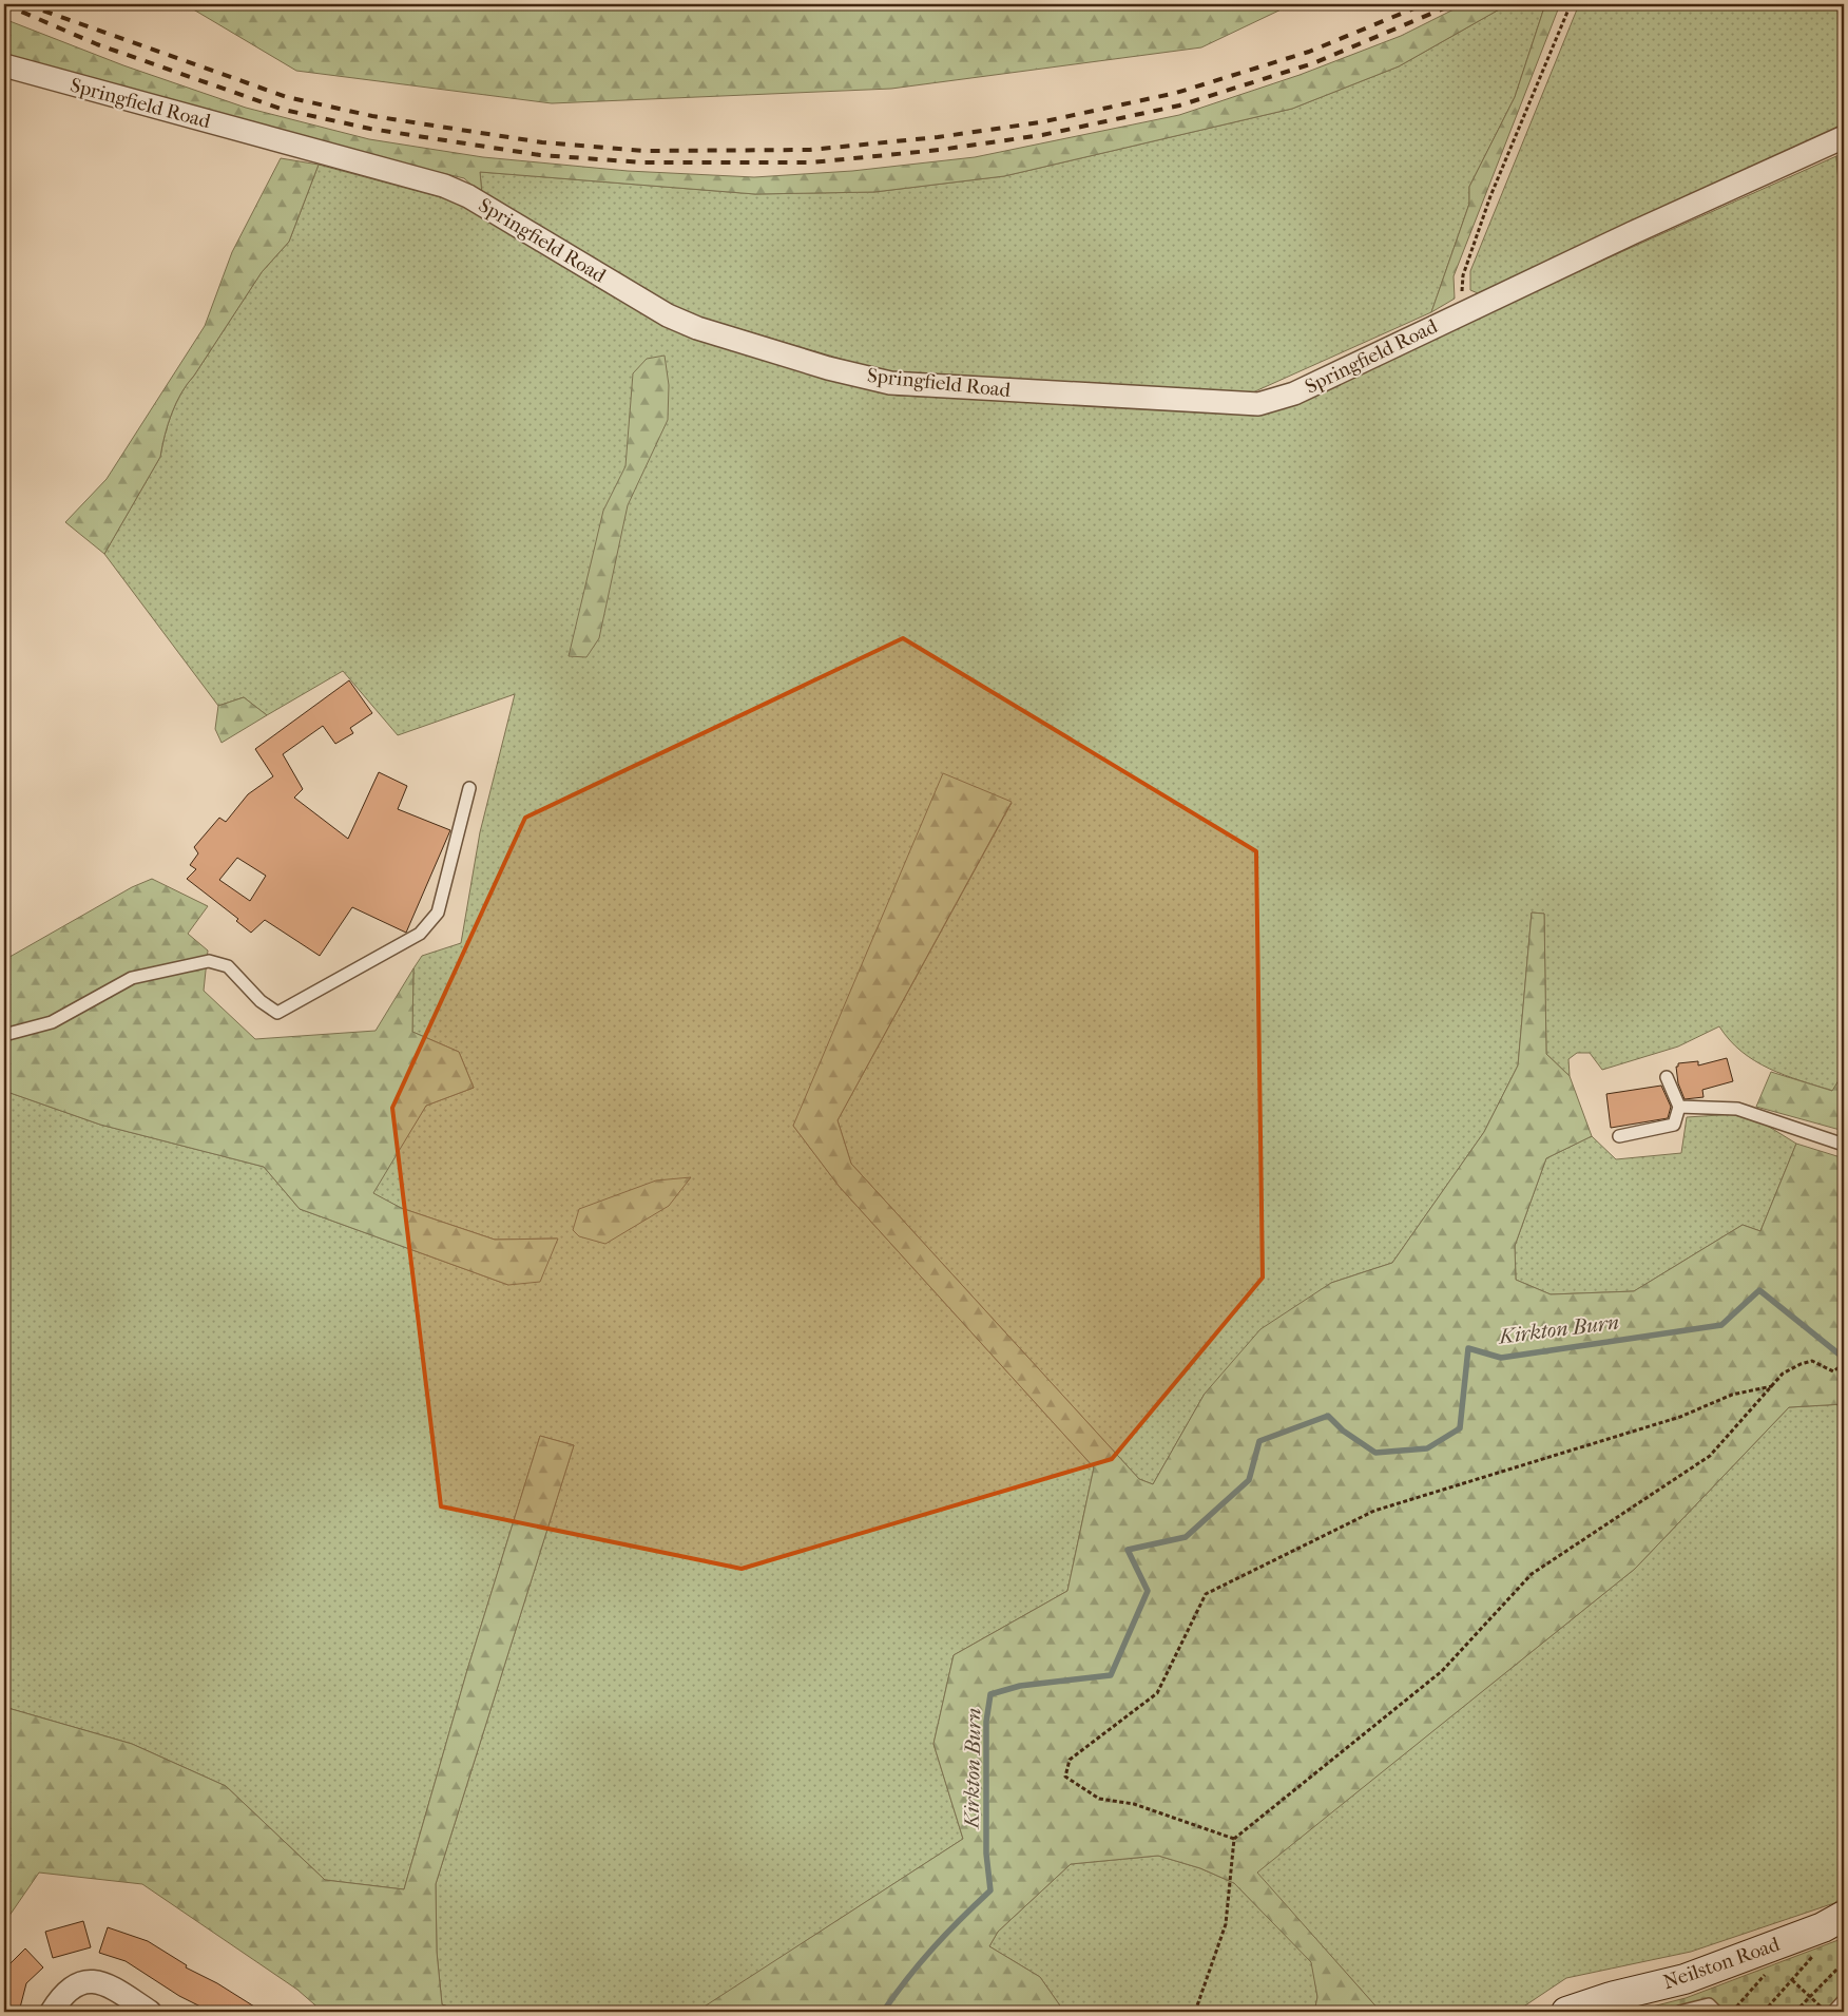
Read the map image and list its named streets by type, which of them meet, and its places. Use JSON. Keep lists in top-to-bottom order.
{
  "streets": {
    "street": ["Springfield Road", "Neilston Road"]
  },
  "water": ["Kirkton Burn"]
}
